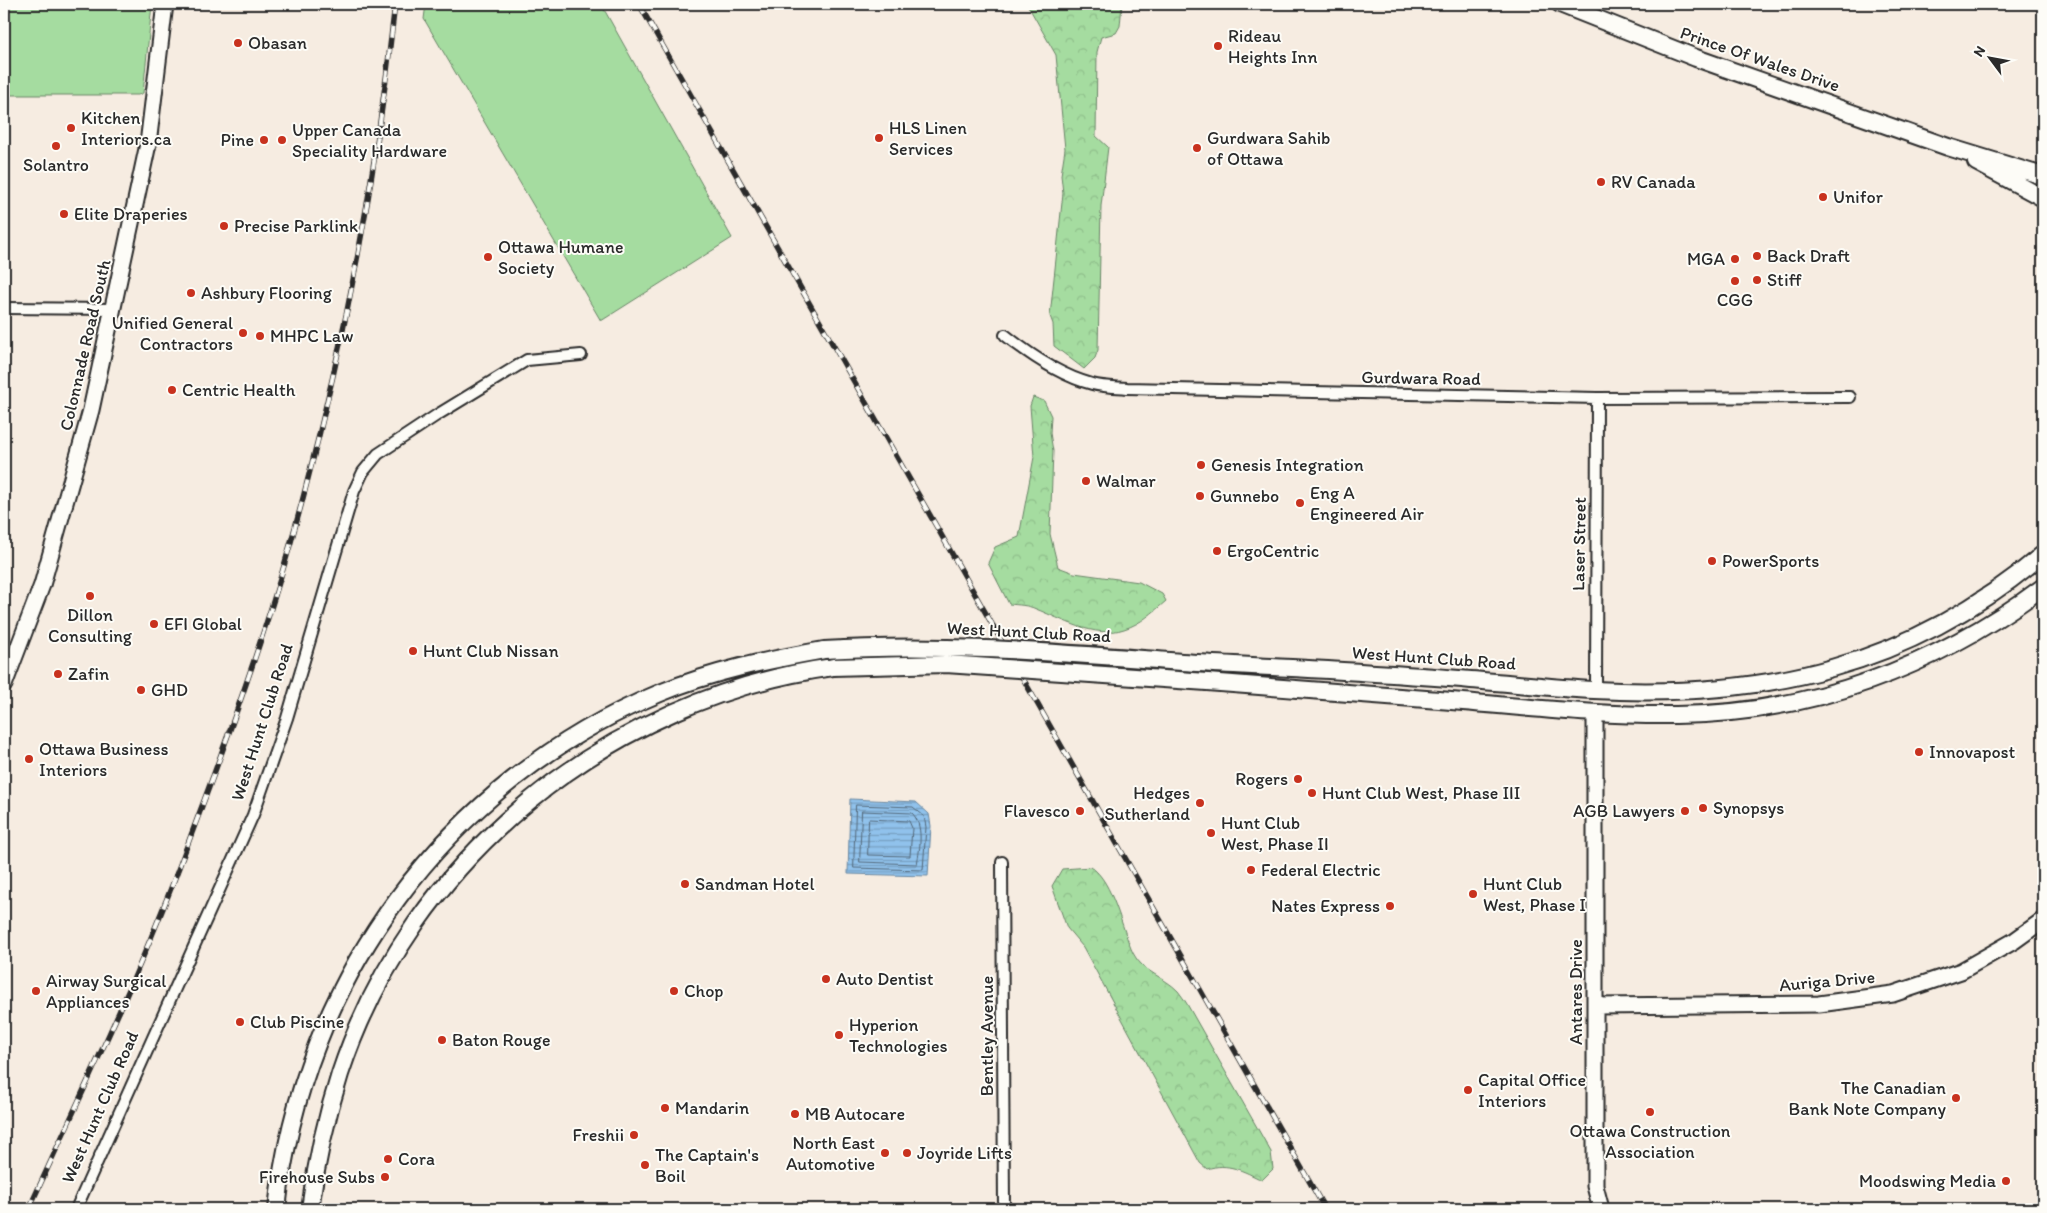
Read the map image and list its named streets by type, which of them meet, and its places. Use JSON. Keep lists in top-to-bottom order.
{
  "streets": {
    "main road": ["Prince Of Wales Drive", "West Hunt Club Road"],
    "street": [
      "Colonnade Road South",
      "Gurdwara Road",
      "Laser Street",
      "Auriga Drive",
      "Antares Drive",
      "Bentley Avenue"
    ]
  },
  "crossings": [
    ["Gurdwara Road", "Laser Street"],
    ["Laser Street", "West Hunt Club Road"],
    ["West Hunt Club Road", "Antares Drive"],
    ["Auriga Drive", "Antares Drive"]
  ],
  "places": [
    "Obasan",
    "Rideau Heights Inn",
    "Kitchen Interiors.ca",
    "HLS Linen Services",
    "Pine",
    "Upper Canada Speciality Hardware",
    "Solantro",
    "Gurdwara Sahib of Ottawa",
    "RV Canada",
    "Unifor",
    "Elite Draperies",
    "Precise Parklink",
    "Back Draft",
    "Ottawa Humane Society",
    "MGA",
    "Stiff",
    "CGG",
    "Ashbury Flooring",
    "Unified General Contractors",
    "MHPC Law",
    "Centric Health",
    "Genesis Integration",
    "Walmar",
    "Gunnebo",
    "Eng A Engineered Air",
    "ErgoCentric",
    "PowerSports",
    "Dillon Consulting",
    "EFI Global",
    "Hunt Club Nissan",
    "Zafin",
    "GHD",
    "Innovapost",
    "Ottawa Business Interiors",
    "Rogers",
    "Hunt Club West, Phase III",
    "Hedges Sutherland",
    "Synopsys",
    "Flavesco",
    "AGB Lawyers",
    "Hunt Club West, Phase II",
    "Federal Electric",
    "Sandman Hotel",
    "Hunt Club West, Phase I",
    "Nates Express",
    "Auto Dentist",
    "Airway Surgical Appliances",
    "Chop",
    "Club Piscine",
    "Hyperion Technologies",
    "Baton Rouge",
    "Capital Office Interiors",
    "The Canadian Bank Note Company",
    "Mandarin",
    "Ottawa Construction Association",
    "MB Autocare",
    "Freshii",
    "North East Automotive",
    "Joyride Lifts",
    "Cora",
    "The Captain's Boil",
    "Firehouse Subs",
    "Moodswing Media"
  ],
  "north": "top left"
}
